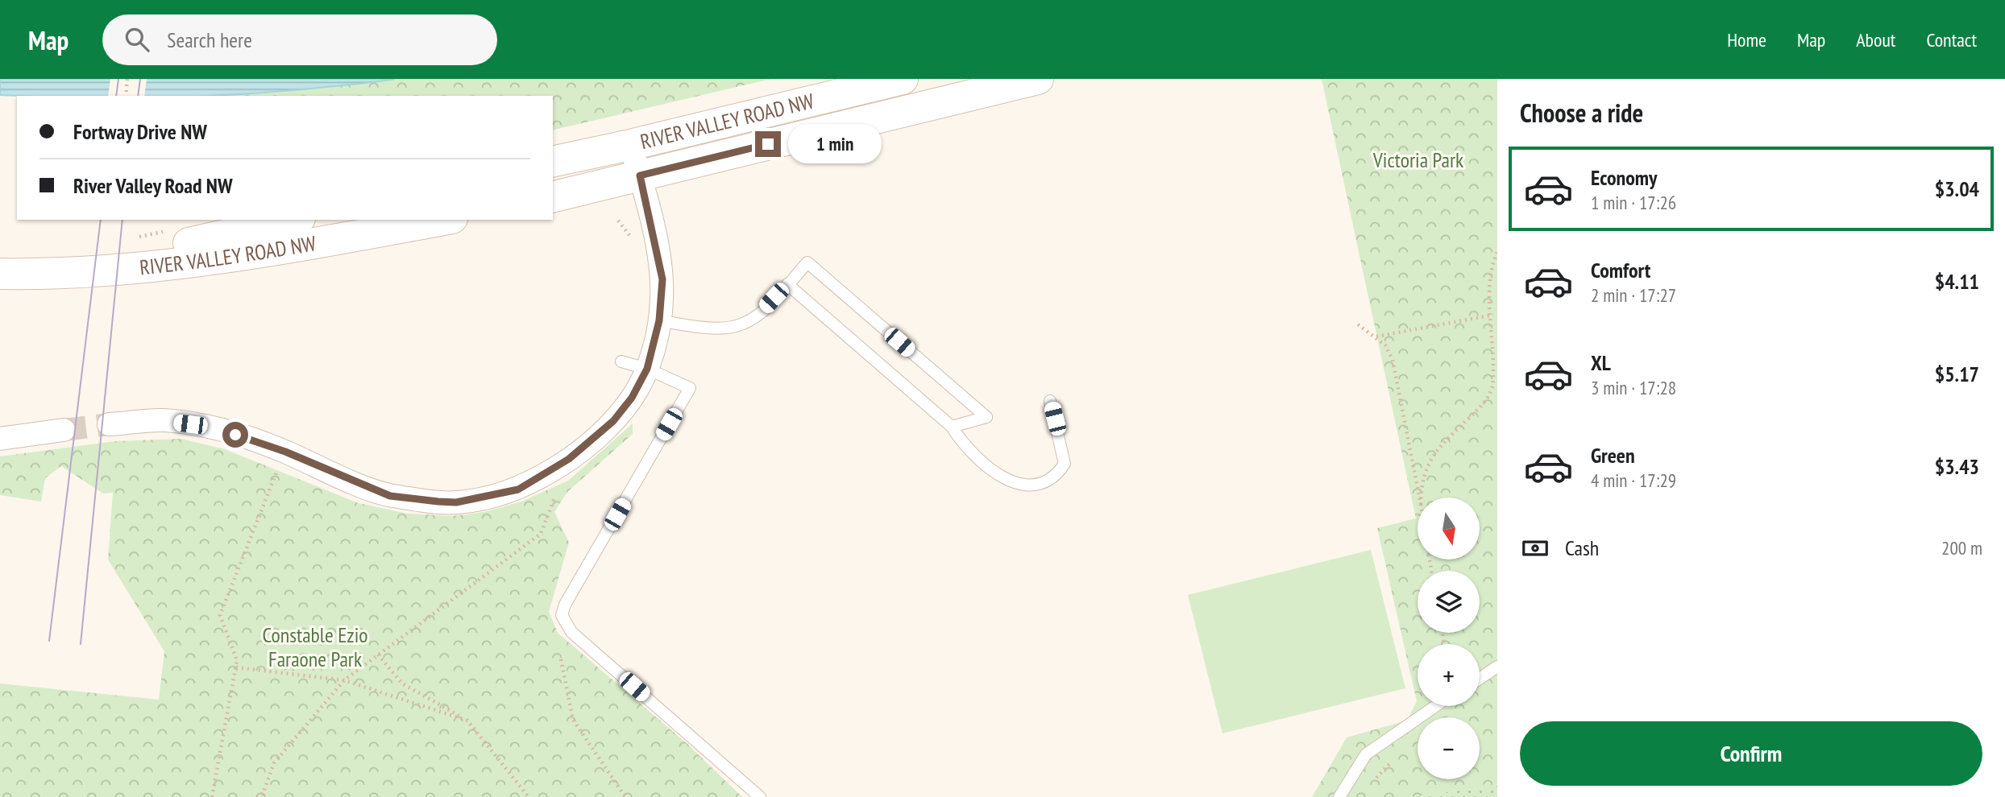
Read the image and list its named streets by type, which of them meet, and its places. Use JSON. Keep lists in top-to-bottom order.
{
  "streets": {
    "main road": ["RIVER VALLEY ROAD NW"]
  },
  "parks": ["Victoria Park", "Constable Ezio Faraone Park"],
  "north": "bottom",
  "page": {
    "header": "Map",
    "search": "Search here",
    "nav": [
      "Home",
      "Map",
      "About",
      "Contact"
    ],
    "heading": "Choose a ride",
    "banner": ["Fortway Drive NW", "River Valley Road NW"],
    "bubble": "1 min",
    "list": [
      {
        "name": "Economy",
        "note": "1 min · 17:26",
        "value": "$3.04"
      },
      {
        "name": "Comfort",
        "note": "2 min · 17:27",
        "value": "$4.11"
      },
      {
        "name": "XL",
        "note": "3 min · 17:28",
        "value": "$5.17"
      },
      {
        "name": "Green",
        "note": "4 min · 17:29",
        "value": "$3.43"
      }
    ],
    "map_buttons": ["+", "−"],
    "pay": ["Cash", "200 m"],
    "buttons": "Confirm"
  }
}
